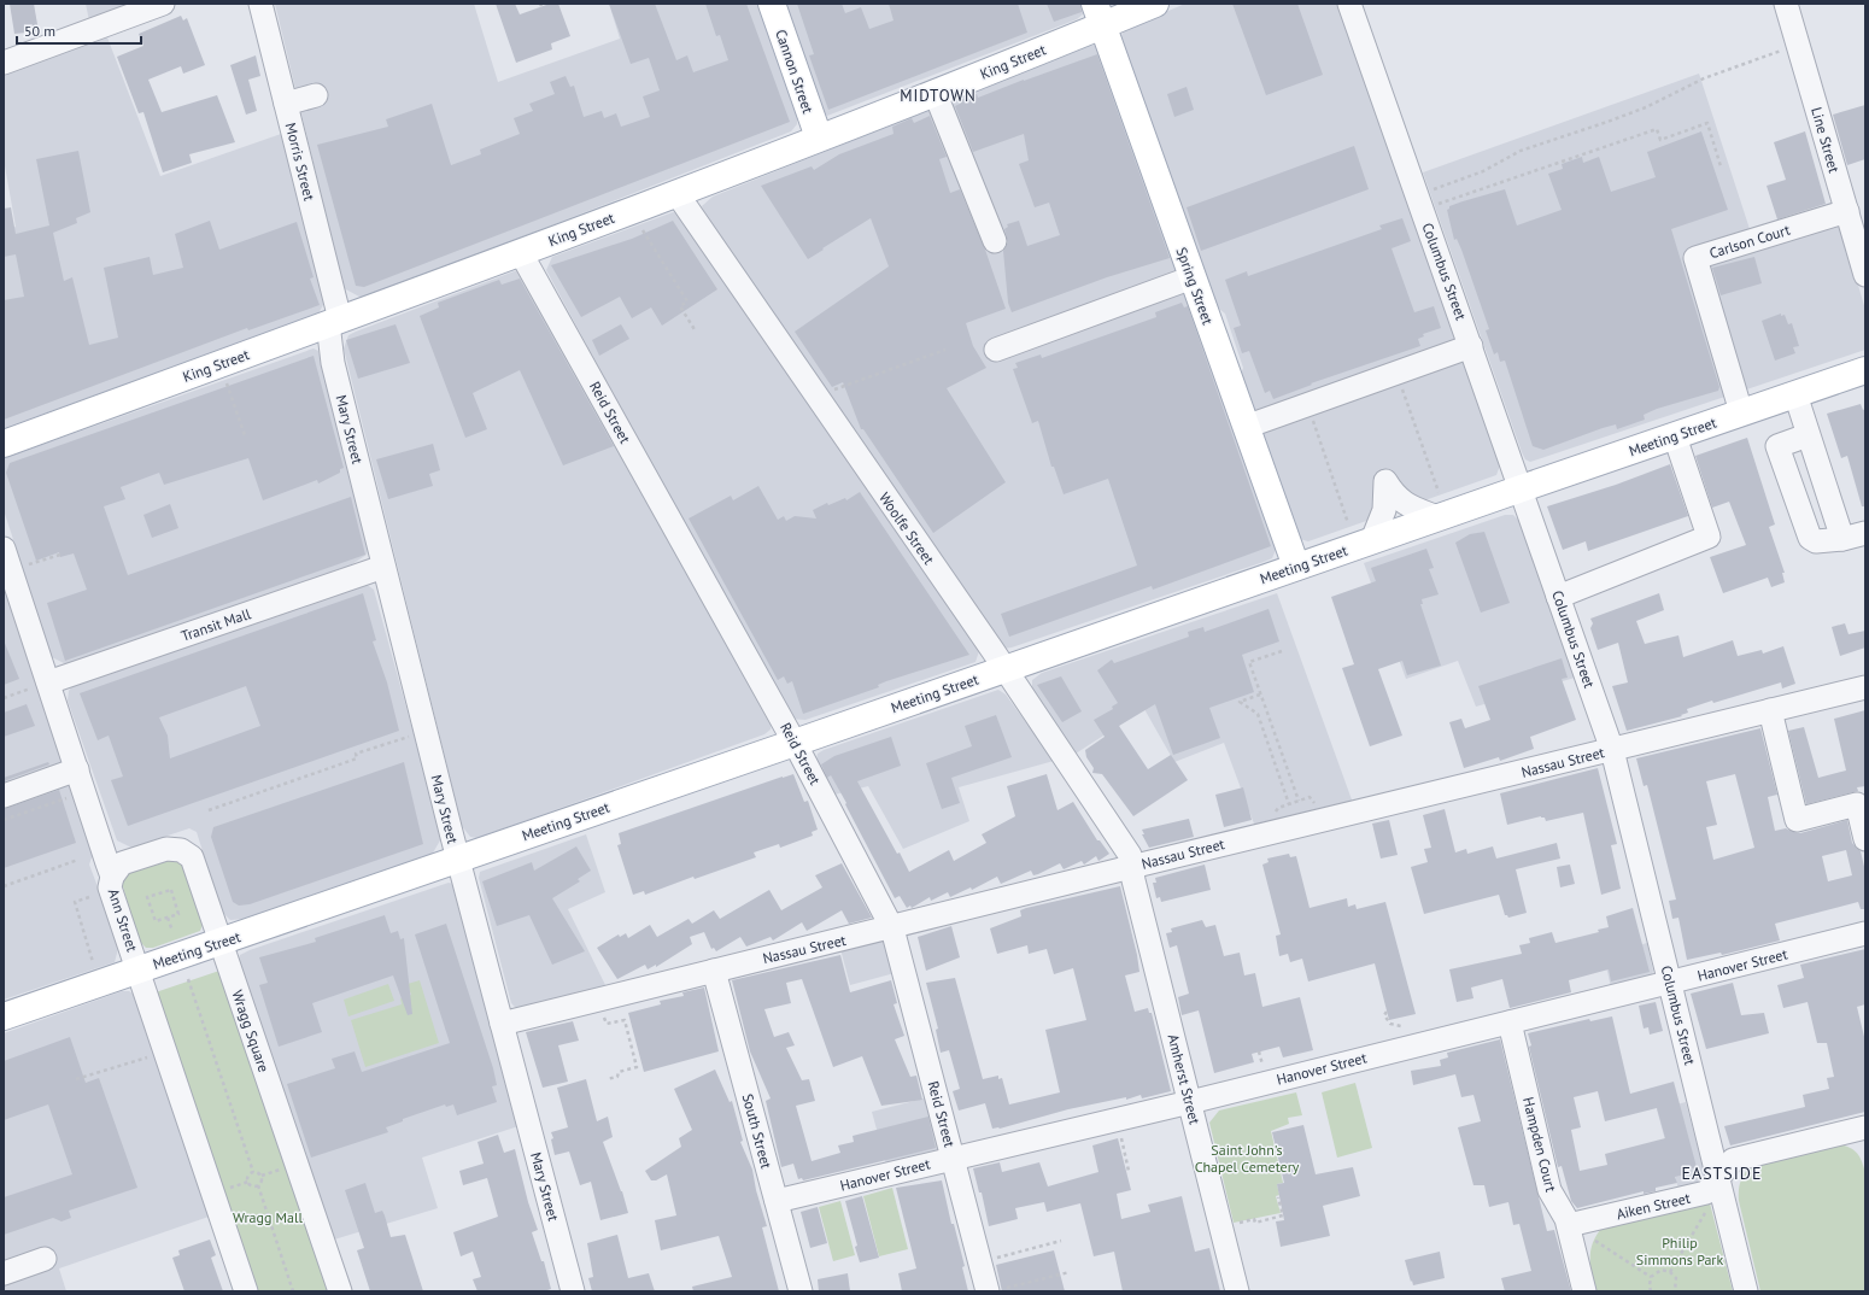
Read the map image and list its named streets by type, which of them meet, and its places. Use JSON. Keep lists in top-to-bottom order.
{
  "streets": {
    "main road": [
      "King Street",
      "Cannon Street",
      "Spring Street",
      "Meeting Street"
    ],
    "street": [
      "Line Street",
      "Morris Street",
      "Carlson Court",
      "Columbus Street",
      "Reid Street",
      "Mary Street",
      "Woolfe Street",
      "Transit Mall",
      "Nassau Street",
      "Ann Street",
      "Hanover Street",
      "Wragg Square",
      "Amherst Street",
      "South Street",
      "Hampden Court",
      "Aiken Street"
    ]
  },
  "crossings": [
    ["King Street", "Cannon Street"],
    ["King Street", "Morris Street"],
    ["King Street", "Spring Street"],
    ["King Street", "Reid Street"],
    ["King Street", "Mary Street"],
    ["King Street", "Woolfe Street"],
    ["Line Street", "Carlson Court"],
    ["Morris Street", "Mary Street"],
    ["Carlson Court", "Meeting Street"],
    ["Columbus Street", "Meeting Street"],
    ["Columbus Street", "Nassau Street"],
    ["Columbus Street", "Hanover Street"],
    ["Columbus Street", "Aiken Street"],
    ["Spring Street", "Meeting Street"],
    ["Reid Street", "Meeting Street"],
    ["Reid Street", "Nassau Street"],
    ["Reid Street", "Hanover Street"],
    ["Mary Street", "Meeting Street"],
    ["Mary Street", "Transit Mall"],
    ["Mary Street", "Nassau Street"],
    ["Meeting Street", "Woolfe Street"],
    ["Meeting Street", "Ann Street"],
    ["Meeting Street", "Wragg Square"],
    ["Woolfe Street", "Nassau Street"],
    ["Woolfe Street", "Amherst Street"],
    ["Transit Mall", "Ann Street"],
    ["Nassau Street", "Amherst Street"],
    ["Nassau Street", "South Street"],
    ["Ann Street", "Wragg Square"],
    ["Hanover Street", "Amherst Street"],
    ["Hanover Street", "South Street"],
    ["Hanover Street", "Hampden Court"],
    ["Hampden Court", "Aiken Street"]
  ],
  "districts": ["MIDTOWN", "EASTSIDE"],
  "parks": ["Saint John's Chapel Cemetery", "Wragg Mall", "Philip Simmons Park"],
  "scale_bar": "50 m"
}
